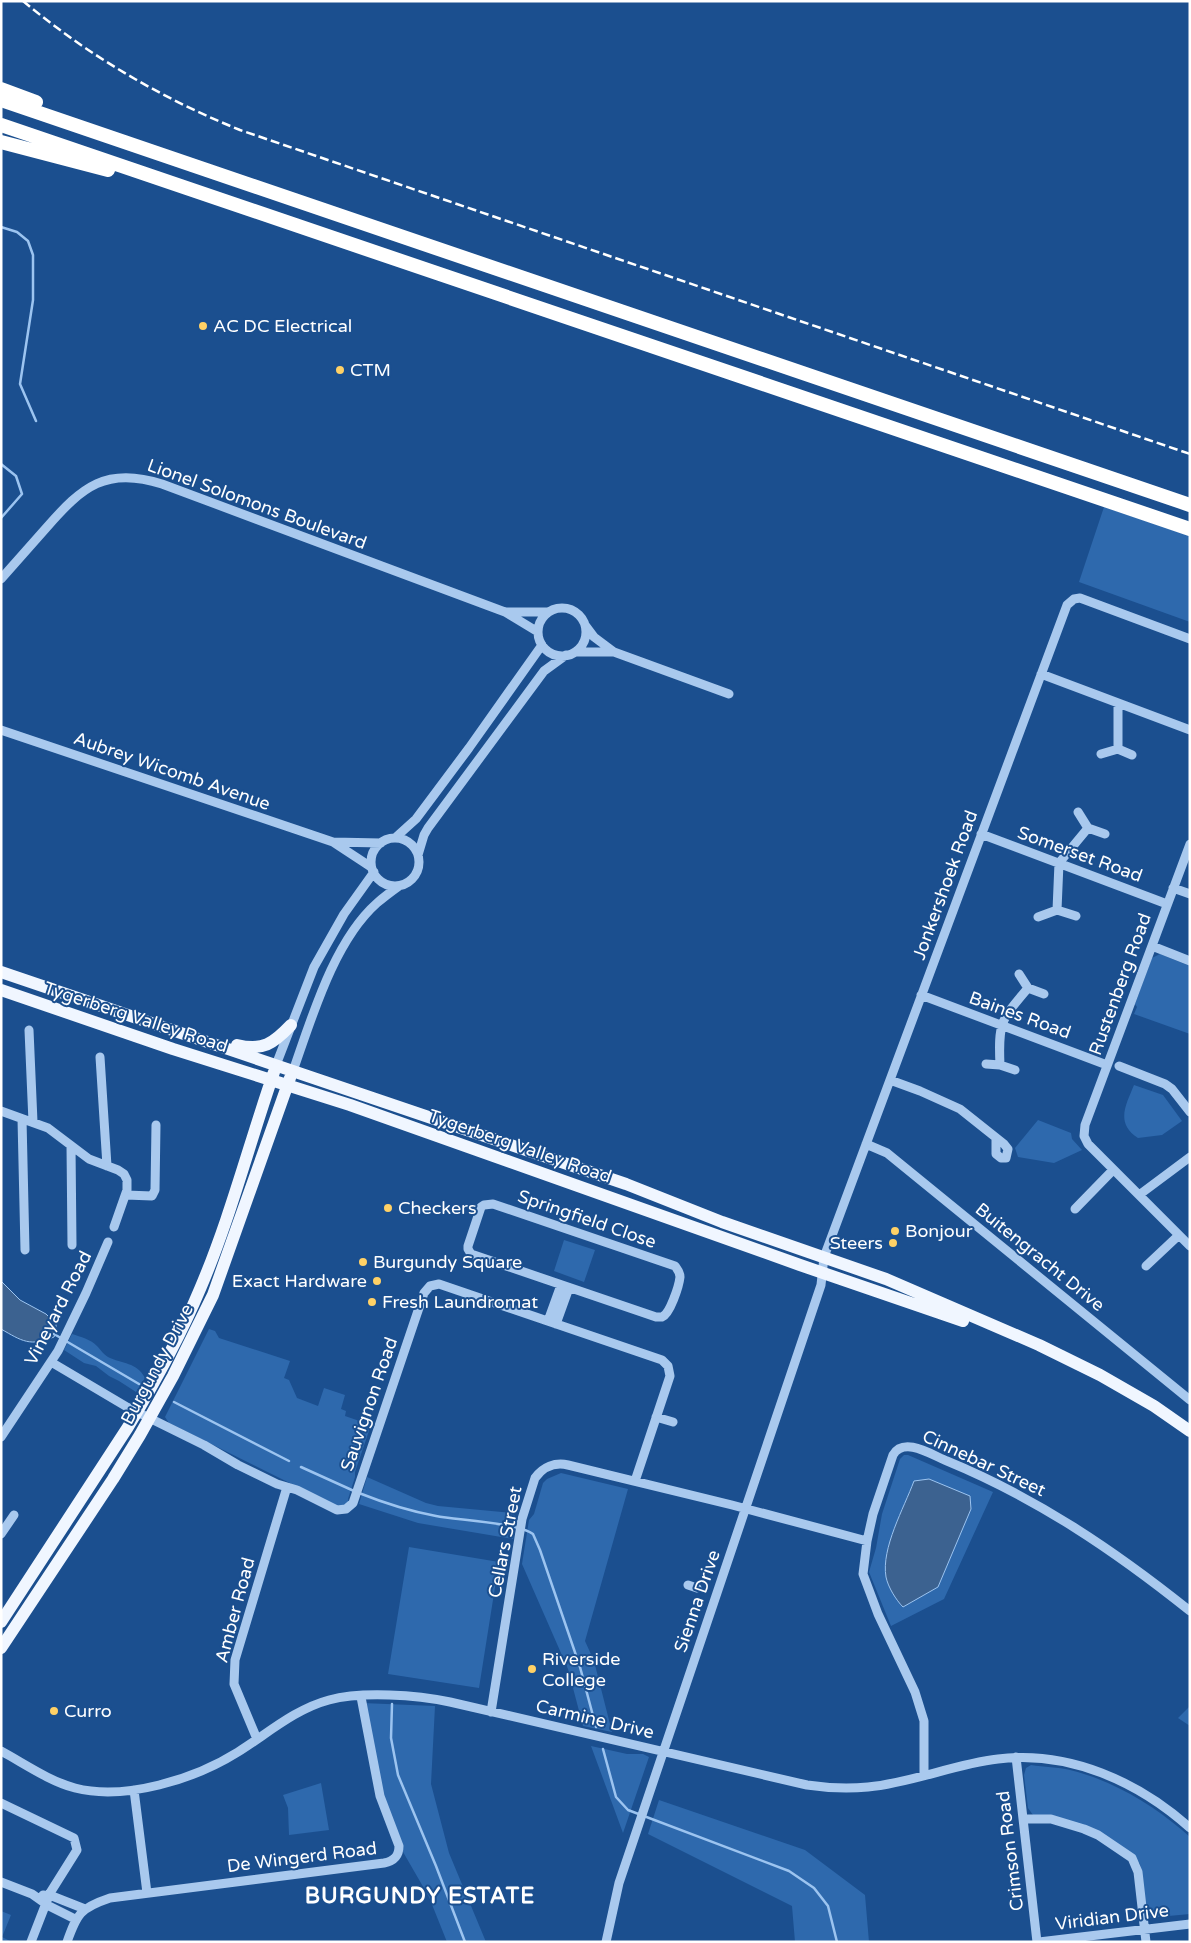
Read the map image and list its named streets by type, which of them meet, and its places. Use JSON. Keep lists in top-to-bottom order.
{
  "streets": {
    "main road": ["Tygerberg Valley Road", "Burgundy Drive"],
    "street": [
      "Lionel Solomons Boulevard",
      "Aubrey Wicomb Avenue",
      "Somerset Road",
      "Jonkershoek Road",
      "Rustenberg Road",
      "Baines Road",
      "Springfield Close",
      "Buitengracht Drive",
      "Vineyard Road",
      "Sauvignon Road",
      "Cinnebar Street",
      "Cellars Street",
      "Sienna Drive",
      "Amber Road",
      "Carmine Drive",
      "Crimson Road",
      "De Wingerd Road",
      "Viridian Drive"
    ]
  },
  "crossings": [
    ["Somerset Road", "Jonkershoek Road"],
    ["Somerset Road", "Rustenberg Road"],
    ["Jonkershoek Road", "Baines Road"],
    ["Jonkershoek Road", "Tygerberg Valley Road"],
    ["Jonkershoek Road", "Buitengracht Drive"],
    ["Jonkershoek Road", "Sienna Drive"],
    ["Rustenberg Road", "Baines Road"],
    ["Tygerberg Valley Road", "Burgundy Drive"],
    ["Tygerberg Valley Road", "Sienna Drive"],
    ["Vineyard Road", "Sauvignon Road"],
    ["Burgundy Drive", "Sauvignon Road"],
    ["Sauvignon Road", "Cellars Street"],
    ["Sauvignon Road", "Amber Road"],
    ["Cinnebar Street", "Cellars Street"],
    ["Cinnebar Street", "Carmine Drive"],
    ["Cellars Street", "Sienna Drive"],
    ["Cellars Street", "Carmine Drive"],
    ["Sienna Drive", "Carmine Drive"],
    ["Amber Road", "Carmine Drive"],
    ["Carmine Drive", "Crimson Road"],
    ["Carmine Drive", "De Wingerd Road"],
    ["Crimson Road", "Viridian Drive"]
  ],
  "districts": ["BURGUNDY ESTATE"],
  "places": [
    "AC DC Electrical",
    "CTM",
    "Checkers",
    "Bonjour",
    "Steers",
    "Burgundy Square",
    "Exact Hardware",
    "Fresh Laundromat",
    "Riverside College",
    "Curro"
  ]
}
